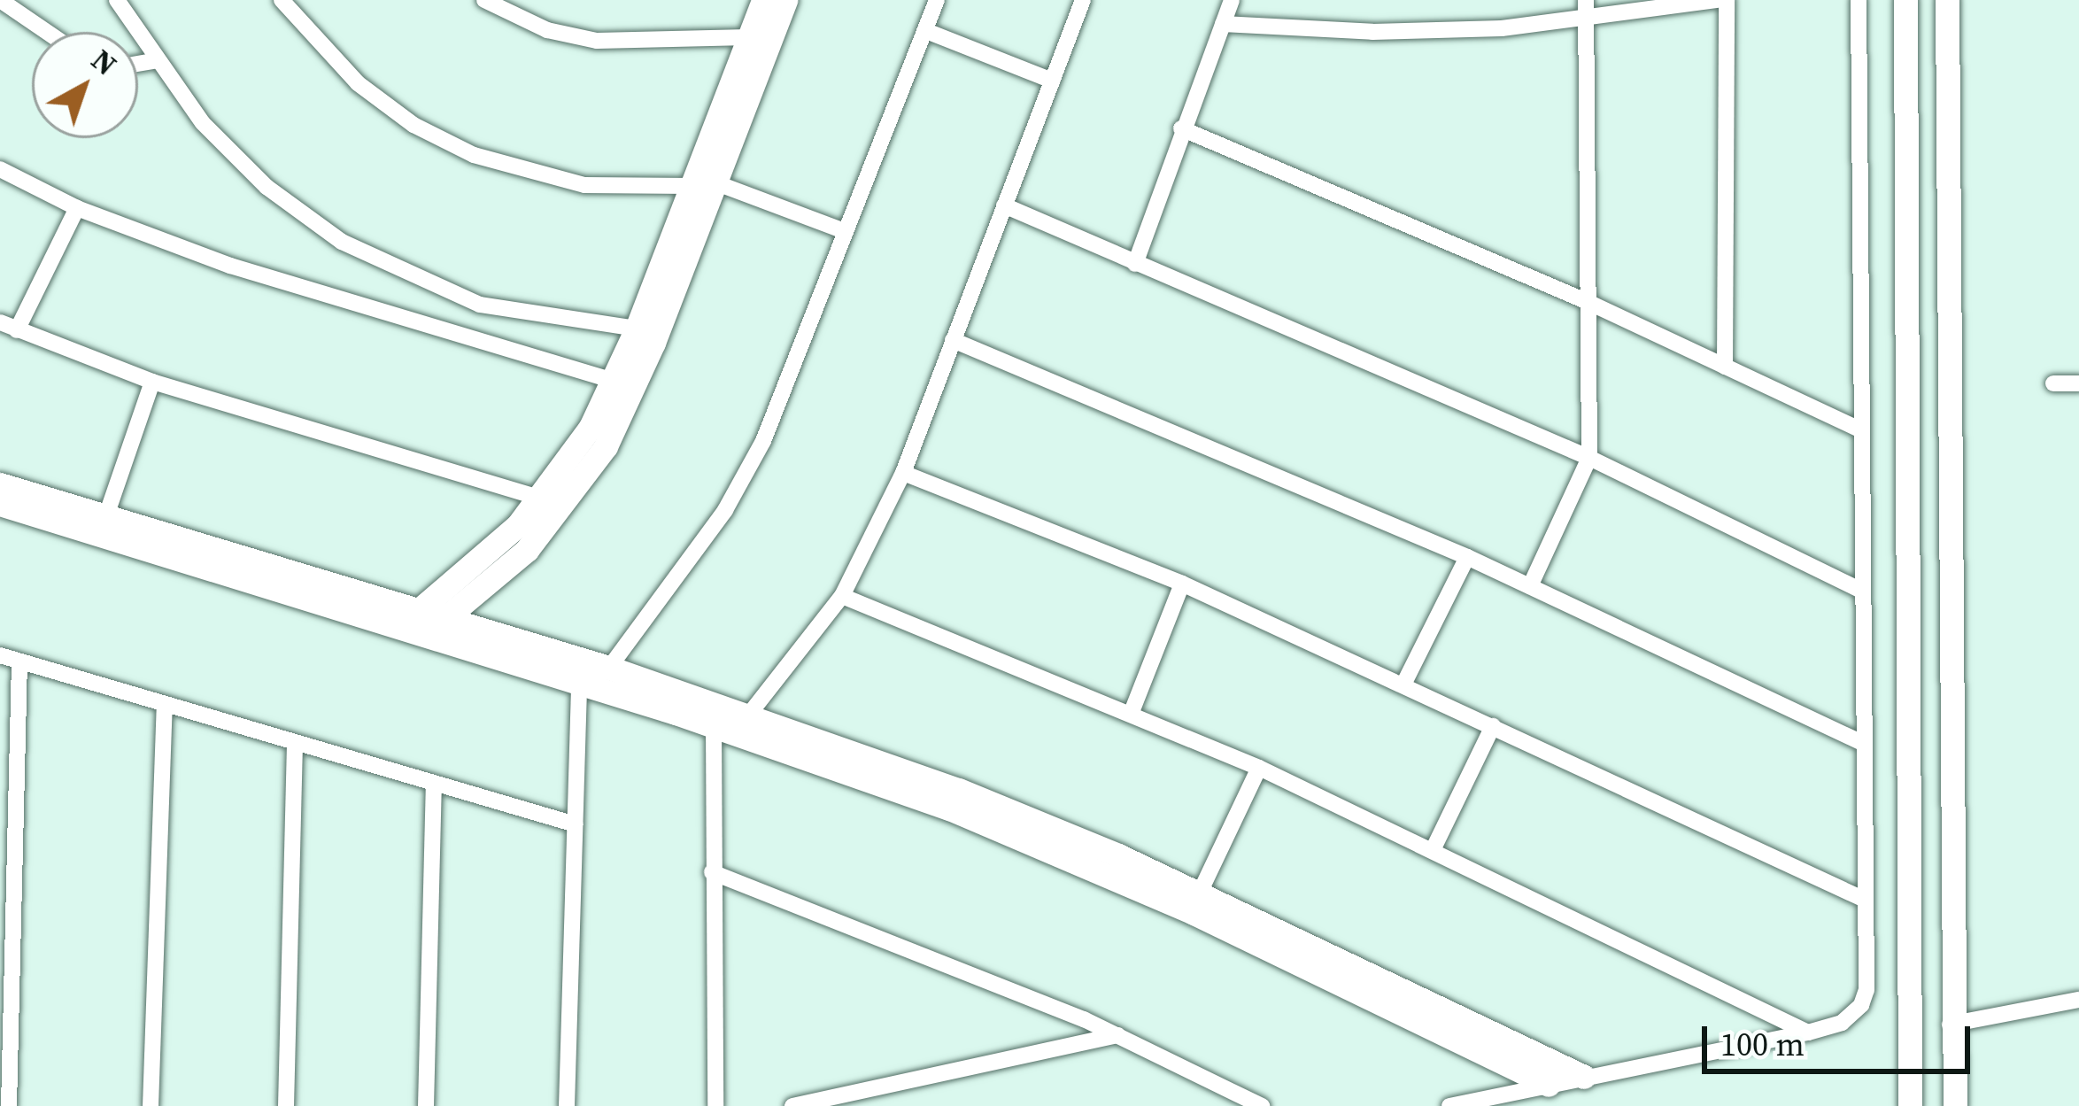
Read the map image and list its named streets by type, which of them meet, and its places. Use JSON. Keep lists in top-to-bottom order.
{
  "scale_bar": "100 m",
  "north": "top right"
}
